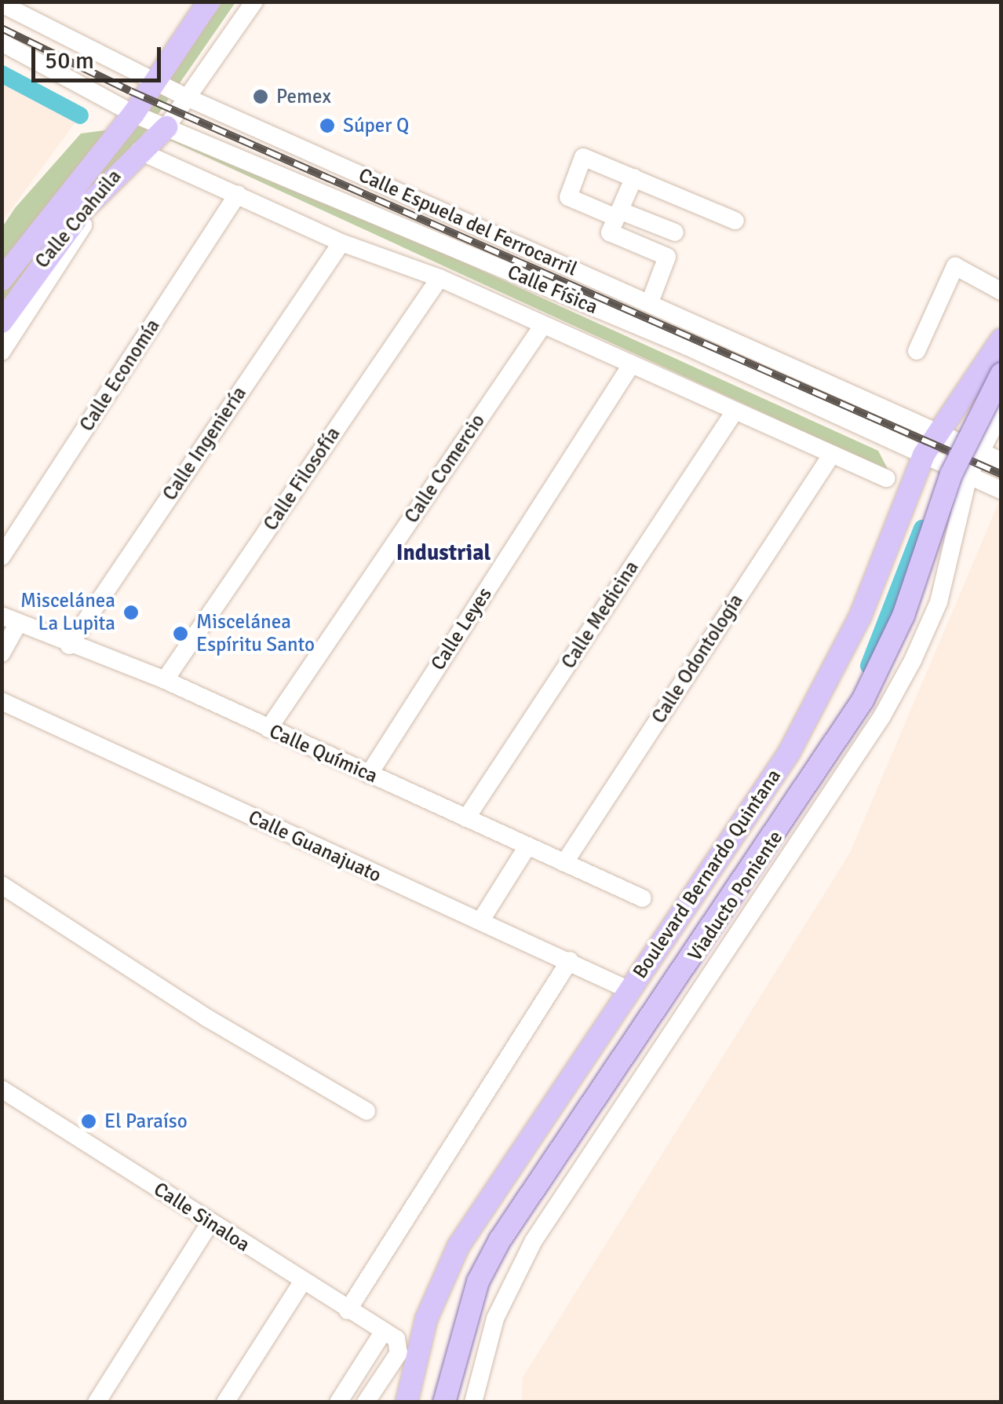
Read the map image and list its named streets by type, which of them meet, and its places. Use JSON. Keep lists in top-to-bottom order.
{
  "streets": {
    "main road": ["Calle Coahuila", "Boulevard Bernardo Quintana", "Viaducto Poniente"],
    "street": [
      "Calle Espuela del Ferrocarril",
      "Calle Física",
      "Calle Economía",
      "Calle Ingeniería",
      "Calle Comercio",
      "Calle Filosofía",
      "Calle Medicina",
      "Calle Leyes",
      "Calle Odontología",
      "Calle Química",
      "Calle Guanajuato",
      "Calle Sinaloa"
    ]
  },
  "crossings": [
    ["Calle Coahuila", "Calle Espuela del Ferrocarril"],
    ["Calle Coahuila", "Calle Física"],
    ["Calle Espuela del Ferrocarril", "Boulevard Bernardo Quintana"],
    ["Calle Física", "Calle Economía"],
    ["Calle Física", "Calle Ingeniería"],
    ["Calle Física", "Calle Comercio"],
    ["Calle Física", "Calle Filosofía"],
    ["Calle Física", "Calle Medicina"],
    ["Calle Física", "Calle Leyes"],
    ["Calle Física", "Calle Odontología"],
    ["Calle Física", "Boulevard Bernardo Quintana"],
    ["Calle Ingeniería", "Calle Química"],
    ["Calle Comercio", "Calle Química"],
    ["Calle Filosofía", "Calle Química"],
    ["Calle Medicina", "Calle Química"],
    ["Calle Leyes", "Calle Química"],
    ["Calle Odontología", "Calle Química"],
    ["Calle Guanajuato", "Boulevard Bernardo Quintana"]
  ],
  "districts": ["Industrial"],
  "places": [
    "Pemex",
    "Súper Q",
    "Miscelánea La Lupita",
    "Miscelánea Espíritu Santo",
    "El Paraíso"
  ],
  "scale_bar": "50 m"
}
